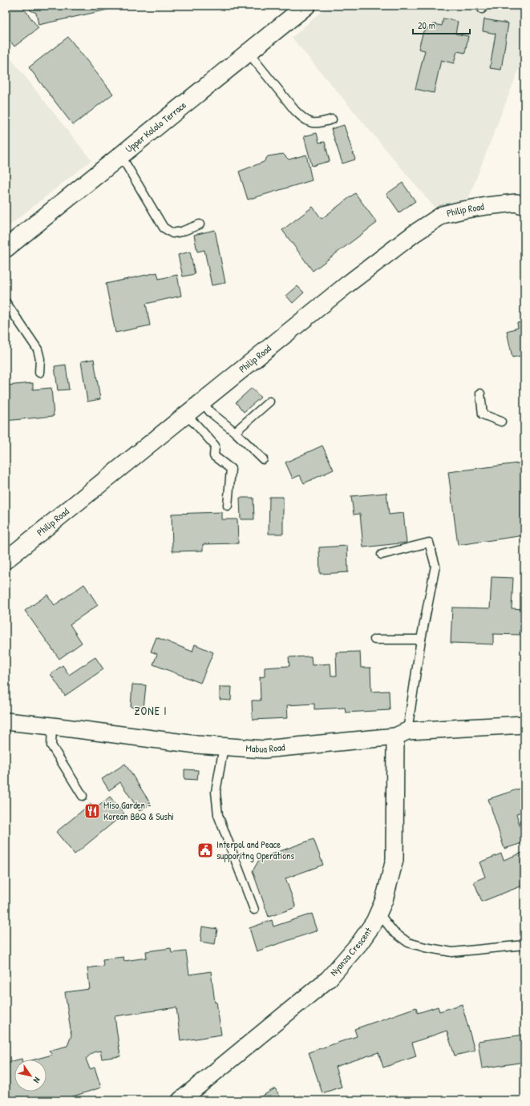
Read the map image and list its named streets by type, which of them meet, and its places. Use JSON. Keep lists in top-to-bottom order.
{
  "streets": {
    "main road": ["Upper Kololo Terrace"],
    "street": ["Philip Road", "Mabua Road", "Nyanza Crescent"]
  },
  "crossings": [
    ["Mabua Road", "Nyanza Crescent"]
  ],
  "districts": ["ZONE I"],
  "places": {
    "restaurant": ["Miso Garden - Korean BBQ & Sushi"],
    "public building": ["Interpol and Peace supporitng Operations"]
  },
  "scale_bar": "20 m",
  "north": "bottom right"
}
